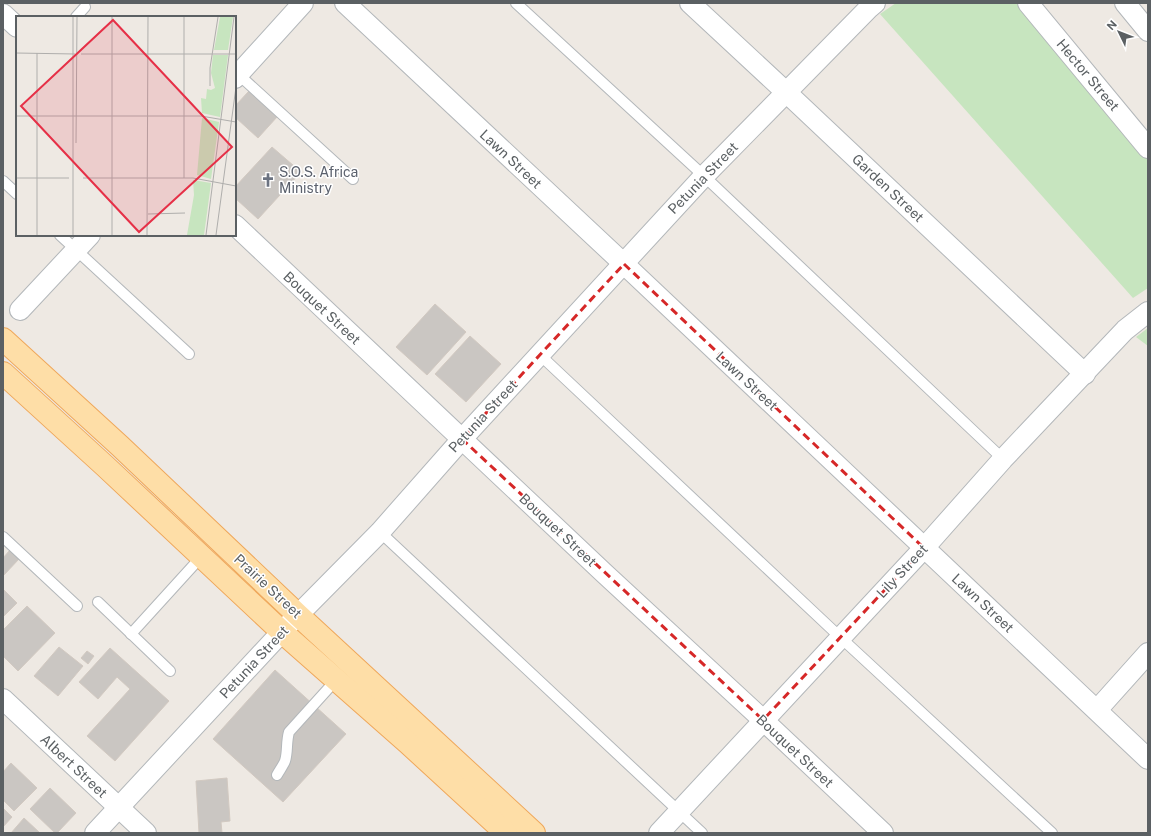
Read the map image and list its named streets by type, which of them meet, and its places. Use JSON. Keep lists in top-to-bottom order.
{
  "streets": {
    "main road": ["Prairie Street"],
    "street": [
      "Hector Street",
      "Lawn Street",
      "Petunia Street",
      "Garden Street",
      "Bouquet Street",
      "Lily Street",
      "Albert Street"
    ]
  },
  "crossings": [
    ["Lawn Street", "Petunia Street"],
    ["Lawn Street", "Lily Street"],
    ["Petunia Street", "Garden Street"],
    ["Petunia Street", "Bouquet Street"],
    ["Petunia Street", "Prairie Street"],
    ["Petunia Street", "Albert Street"],
    ["Garden Street", "Lily Street"],
    ["Bouquet Street", "Lily Street"]
  ],
  "places": {
    "church": ["S.O.S. Africa Ministry"]
  },
  "north": "top left"
}
